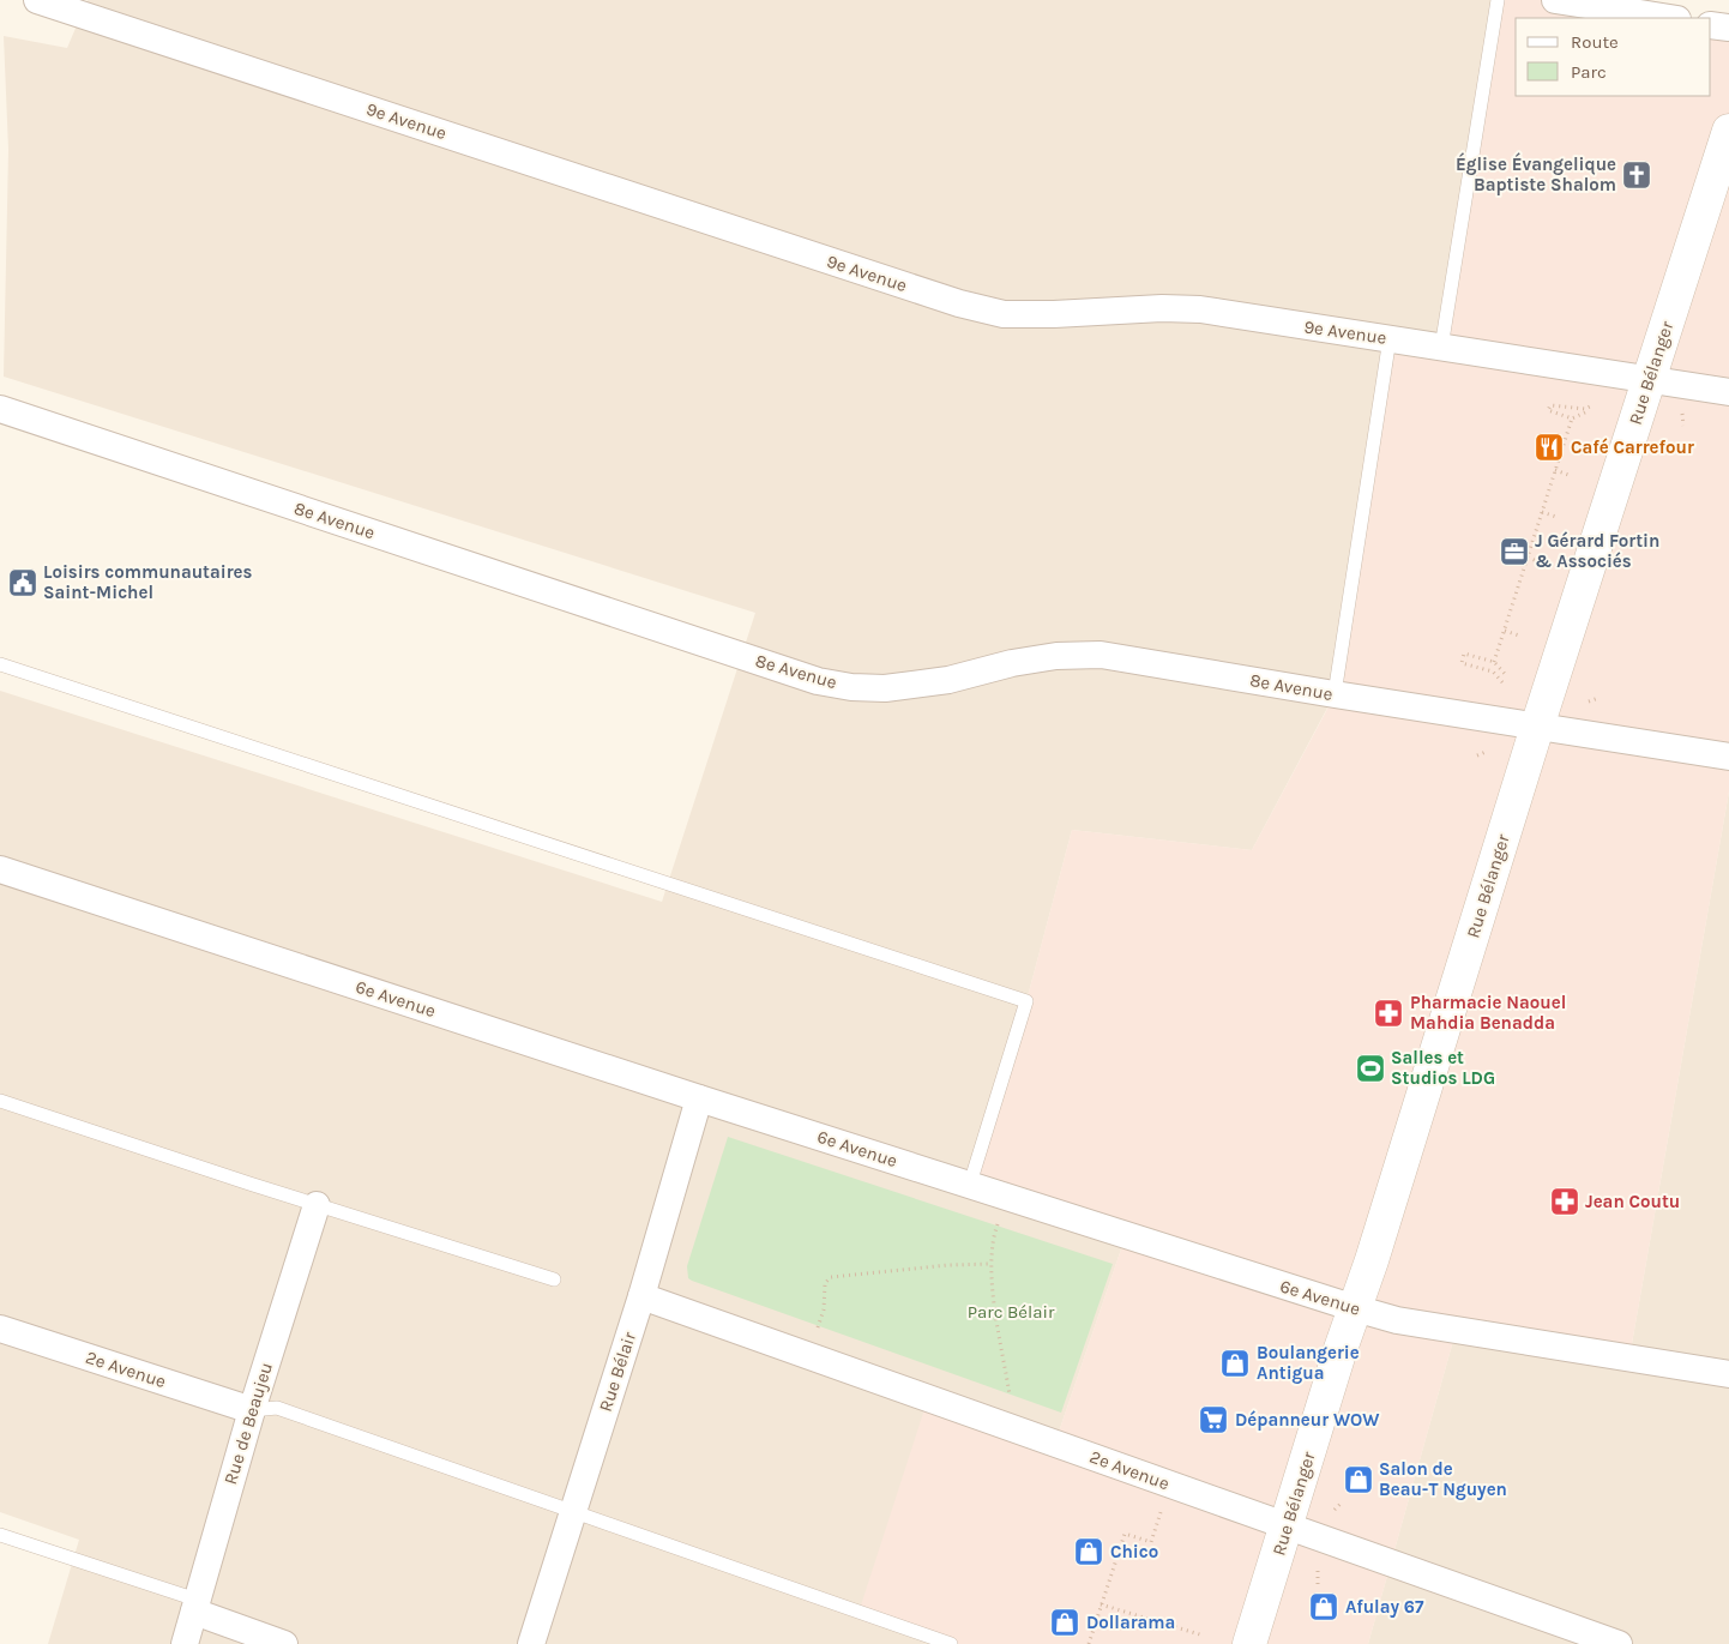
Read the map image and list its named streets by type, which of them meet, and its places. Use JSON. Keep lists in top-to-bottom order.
{
  "streets": {
    "street": [
      "9e Avenue",
      "Rue Bélanger",
      "8e Avenue",
      "6e Avenue",
      "2e Avenue",
      "Rue Bélair",
      "Rue de Beaujeu"
    ]
  },
  "crossings": [
    ["9e Avenue", "Rue Bélanger"],
    ["Rue Bélanger", "8e Avenue"],
    ["Rue Bélanger", "6e Avenue"],
    ["Rue Bélanger", "2e Avenue"],
    ["6e Avenue", "Rue Bélair"],
    ["2e Avenue", "Rue Bélair"],
    ["2e Avenue", "Rue de Beaujeu"]
  ],
  "parks": ["Parc Bélair"],
  "places": {
    "church": ["Église Évangelique Baptiste Shalom"],
    "restaurant": ["Café Carrefour"],
    "office": ["J Gérard Fortin & Associés"],
    "public building": ["Loisirs communautaires Saint-Michel"],
    "pharmacy": ["Pharmacie Naouel Mahdia Benadda", "Jean Coutu"],
    "sports": ["Salles et Studios LDG"],
    "shop": [
      "Boulangerie Antigua",
      "Salon de Beau-T Nguyen",
      "Chico",
      "Afulay 67",
      "Dollarama"
    ],
    "supermarket": ["Dépanneur WOW"]
  },
  "legend": ["Route", "Parc"]
}
